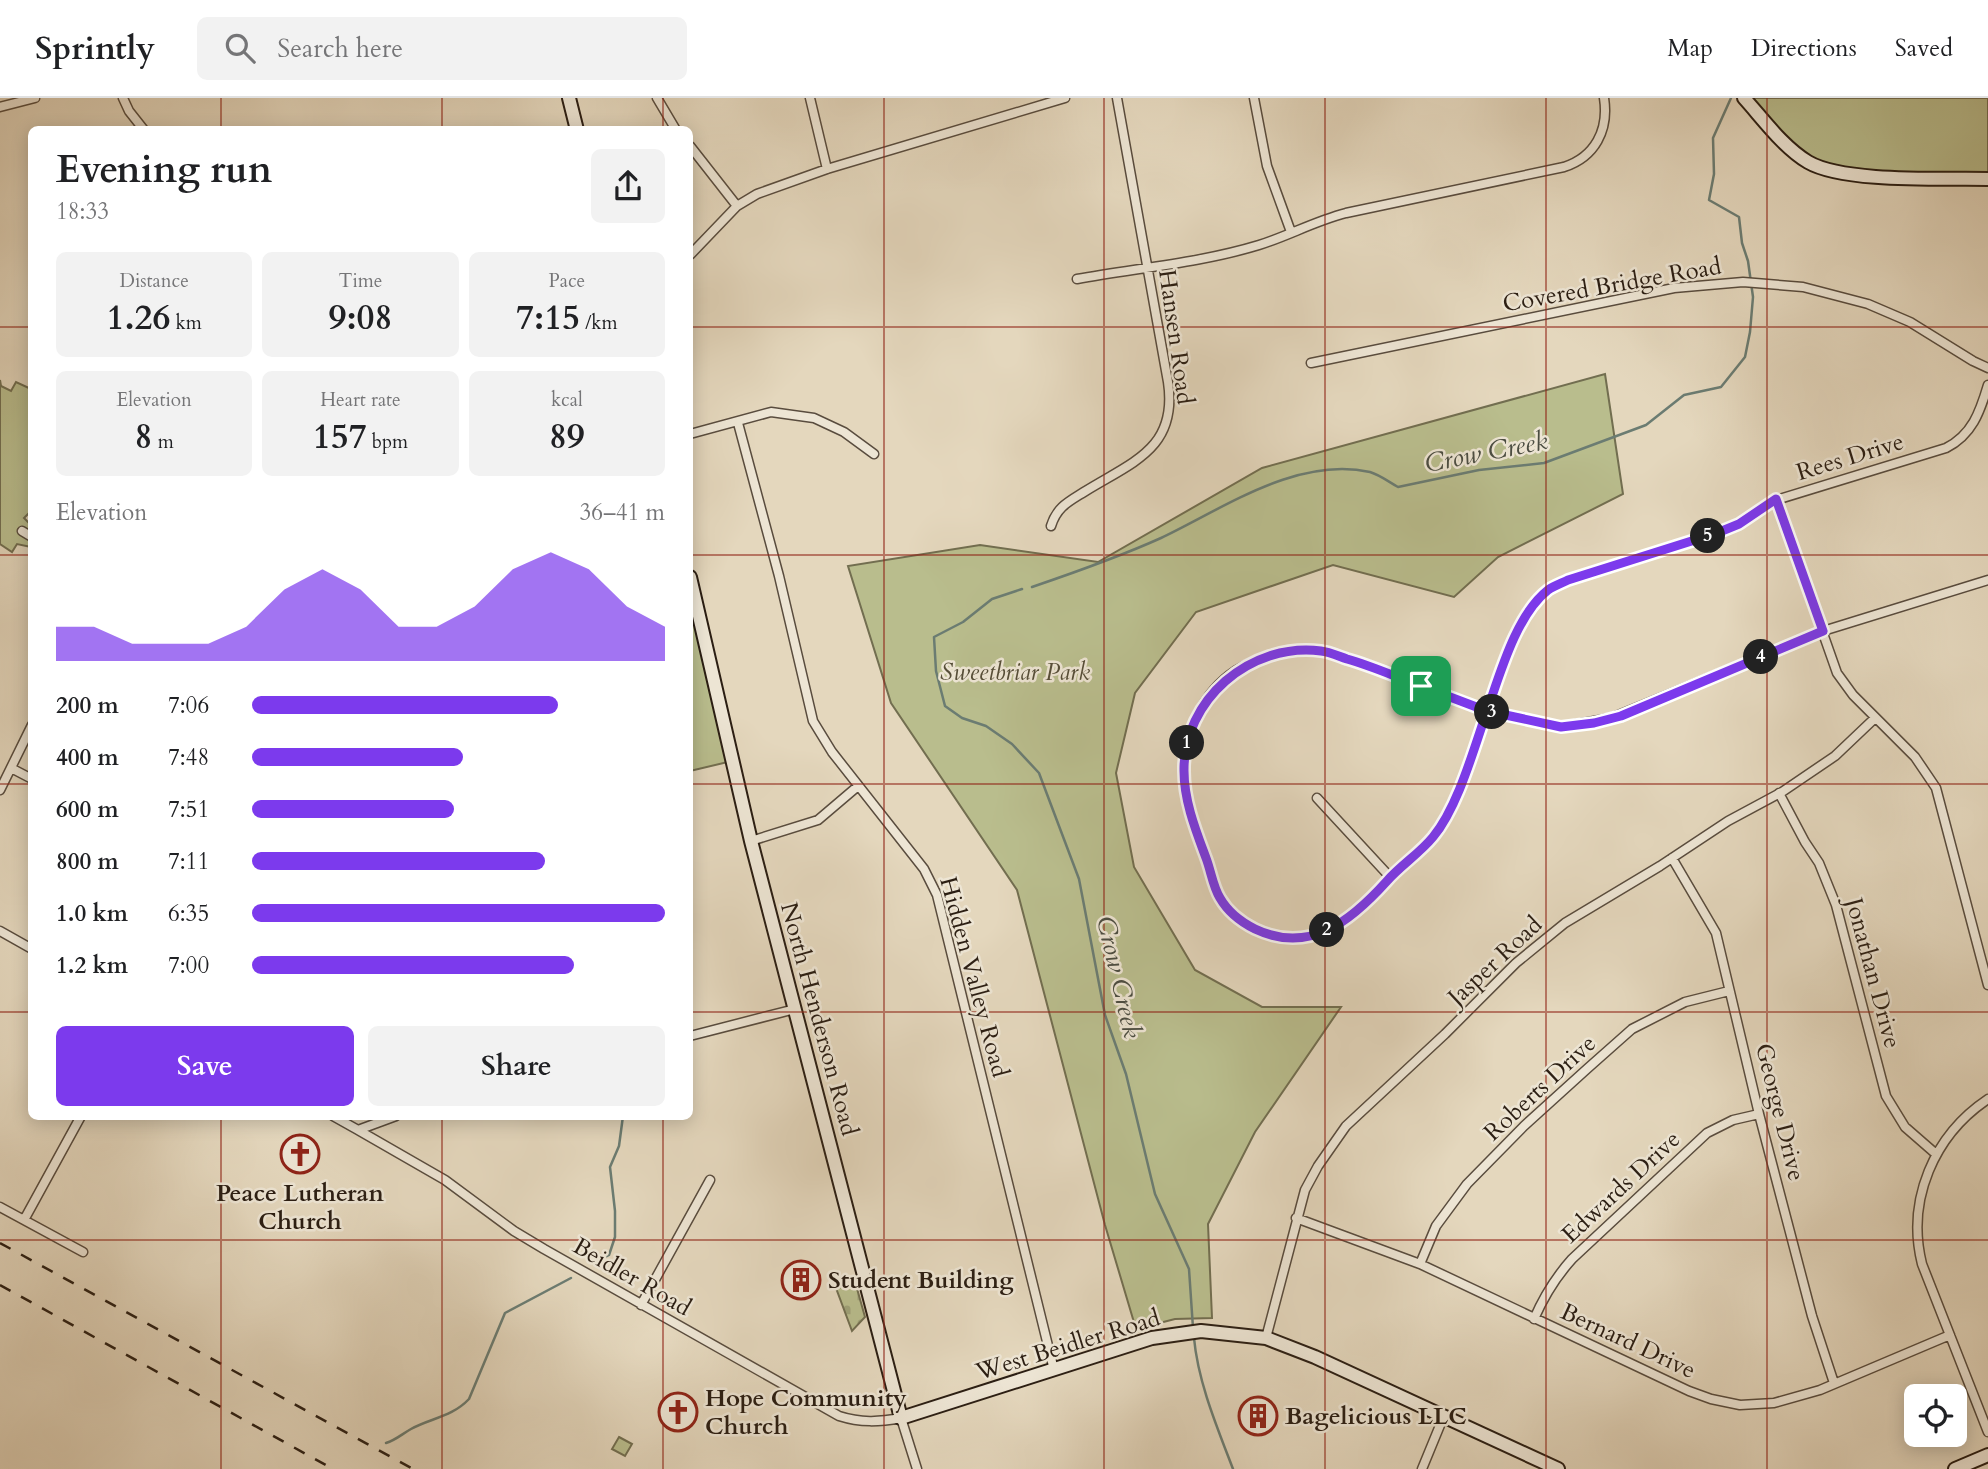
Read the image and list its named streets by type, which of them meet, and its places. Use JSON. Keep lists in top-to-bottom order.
{
  "streets": {
    "street": [
      "Covered Bridge Road",
      "Hansen Road",
      "Rees Drive",
      "Jasper Road",
      "Jonathan Drive",
      "Hidden Valley Road",
      "North Henderson Road",
      "Roberts Drive",
      "George Drive",
      "Edwards Drive",
      "Beidler Road",
      "Bernard Drive",
      "West Beidler Road"
    ]
  },
  "crossings": [
    ["Jasper Road", "Jonathan Drive"],
    ["Jasper Road", "George Drive"],
    ["Jasper Road", "Bernard Drive"],
    ["Jasper Road", "West Beidler Road"],
    ["Hidden Valley Road", "West Beidler Road"],
    ["North Henderson Road", "Beidler Road"],
    ["North Henderson Road", "West Beidler Road"],
    ["Roberts Drive", "George Drive"],
    ["Roberts Drive", "Bernard Drive"],
    ["George Drive", "Edwards Drive"],
    ["George Drive", "Bernard Drive"],
    ["Edwards Drive", "Bernard Drive"],
    ["Beidler Road", "West Beidler Road"]
  ],
  "water": ["Crow Creek"],
  "parks": ["Sweetbriar Park"],
  "places": {
    "church": ["Peace Lutheran Church", "Hope Community Church"],
    "building": ["Student Building", "Bagelicious LLC"]
  },
  "page": {
    "header": "Sprintly",
    "search": "Search here",
    "nav": ["Map", "Directions", "Saved"],
    "heading": ["Evening run", "18:33"],
    "stats": [
      ["Distance", "1.26 km"],
      ["Time", "9:08"],
      ["Pace", "7:15 /km"],
      ["Elevation", "8 m"],
      ["Heart rate", "157 bpm"],
      ["kcal", "89"]
    ],
    "chart": ["Elevation", "36–41 m"],
    "pins": [
      "5",
      "4",
      "3",
      "1",
      "2"
    ],
    "list": [
      {
        "name": "200 m",
        "note": "7:06"
      },
      {
        "name": "400 m",
        "note": "7:48"
      },
      {
        "name": "600 m",
        "note": "7:51"
      },
      {
        "name": "800 m",
        "note": "7:11"
      },
      {
        "name": "1.0 km",
        "note": "6:35"
      },
      {
        "name": "1.2 km",
        "note": "7:00"
      }
    ],
    "buttons": ["Save", "Share"]
  }
}
